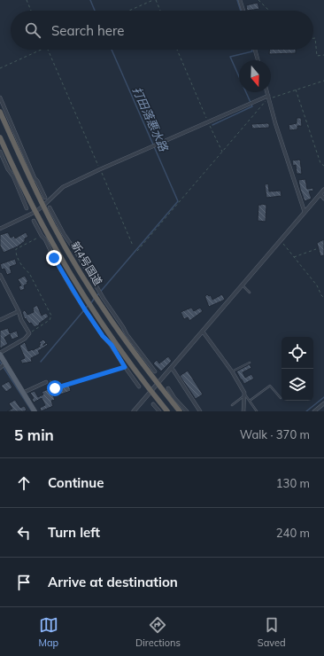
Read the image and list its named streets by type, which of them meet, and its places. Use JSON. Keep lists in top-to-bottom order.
{
  "streets": {
    "highway": ["新4号国道"]
  },
  "water": ["打田落悪水路"],
  "north": "bottom",
  "page": {
    "search": "Search here",
    "heading": ["5 min", "Walk · 370 m"],
    "list": [
      ["Continue", "130 m"],
      ["Turn left", "240 m"],
      "Arrive at destination"
    ],
    "nav": ["Map", "Directions", "Saved"]
  }
}
